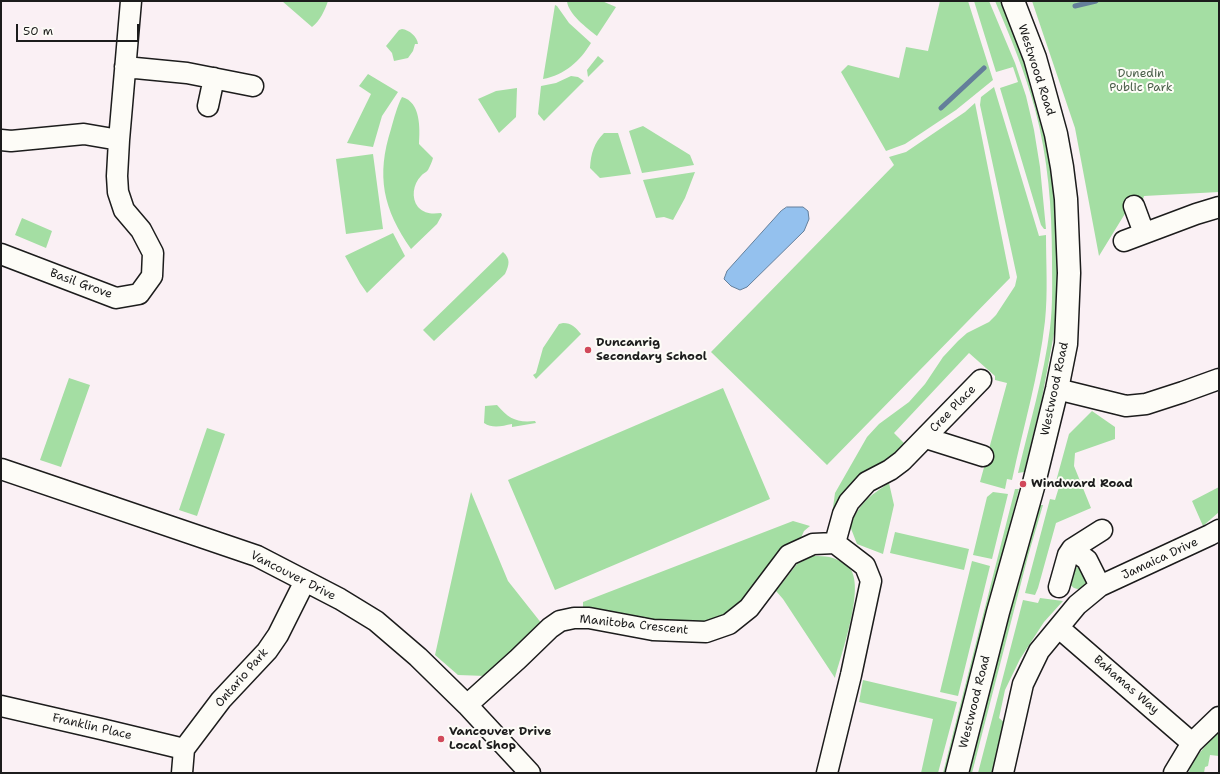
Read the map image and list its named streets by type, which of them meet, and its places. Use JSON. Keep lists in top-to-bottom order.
{
  "streets": {
    "street": [
      "Westwood Road",
      "Basil Grove",
      "Cree Place",
      "Jamaica Drive",
      "Vancouver Drive",
      "Manitoba Crescent",
      "Ontario Park",
      "Bahamas Way",
      "Franklin Place"
    ]
  },
  "crossings": [
    ["Cree Place", "Manitoba Crescent"],
    ["Jamaica Drive", "Bahamas Way"],
    ["Vancouver Drive", "Manitoba Crescent"],
    ["Vancouver Drive", "Ontario Park"],
    ["Ontario Park", "Franklin Place"]
  ],
  "parks": ["Dunedin Public Park"],
  "places": ["Duncanrig Secondary School", "Windward Road", "Vancouver Drive Local Shop"],
  "scale_bar": "50 m"
}
